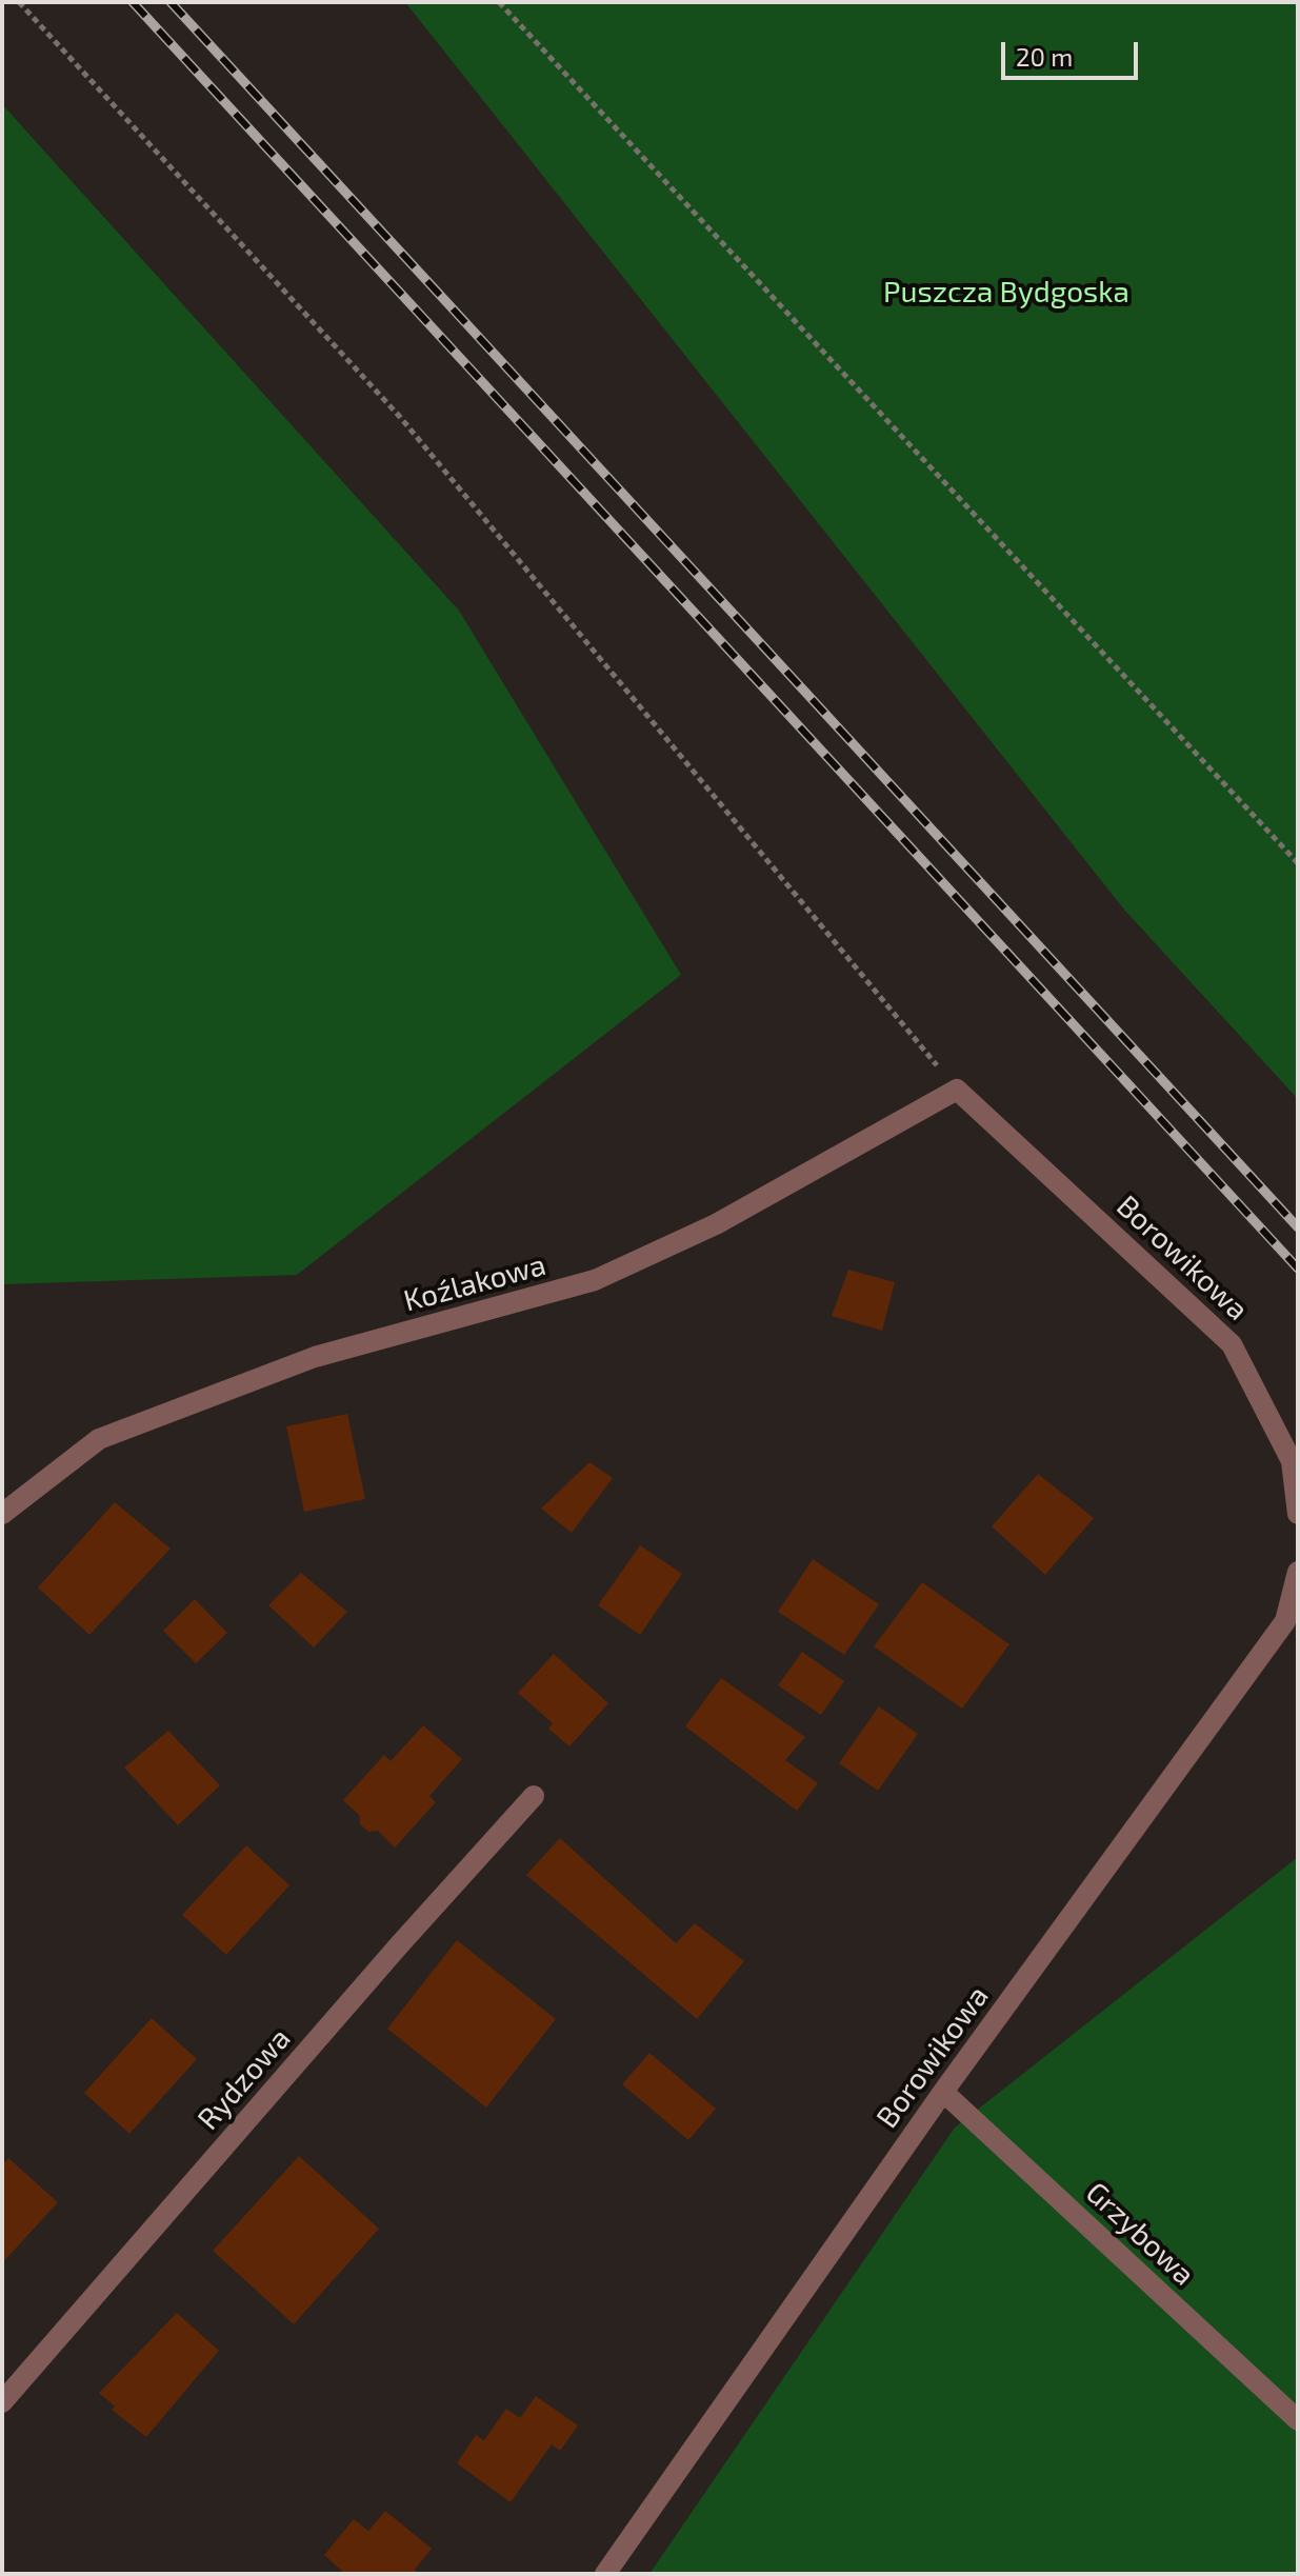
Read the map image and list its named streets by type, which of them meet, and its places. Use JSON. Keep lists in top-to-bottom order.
{
  "streets": {
    "street": [
      "Borowikowa",
      "Koźlakowa",
      "Rydzowa",
      "Grzybowa"
    ]
  },
  "crossings": [
    ["Borowikowa", "Koźlakowa"],
    ["Borowikowa", "Grzybowa"]
  ],
  "parks": ["Puszcza Bydgoska"],
  "scale_bar": "20 m"
}
